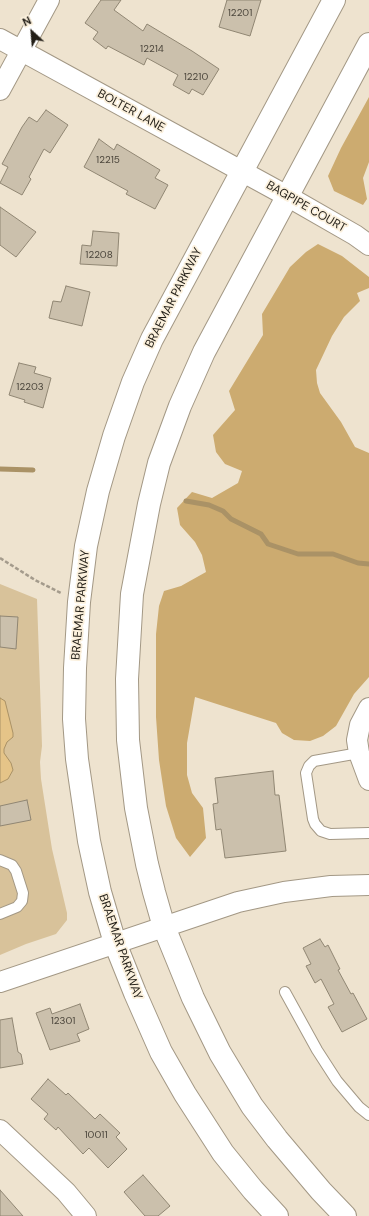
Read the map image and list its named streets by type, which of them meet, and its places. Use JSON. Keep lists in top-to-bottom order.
{
  "streets": {
    "street": ["BOLTER LANE", "BAGPIPE COURT", "BRAEMAR PARKWAY"]
  },
  "crossings": [
    ["BOLTER LANE", "BAGPIPE COURT"],
    ["BOLTER LANE", "BRAEMAR PARKWAY"],
    ["BAGPIPE COURT", "BRAEMAR PARKWAY"]
  ],
  "house_numbers": [
    "12201",
    "12214",
    "12210",
    "12215",
    "12208",
    "12203",
    "12301",
    "10011"
  ],
  "north": "top left"
}
